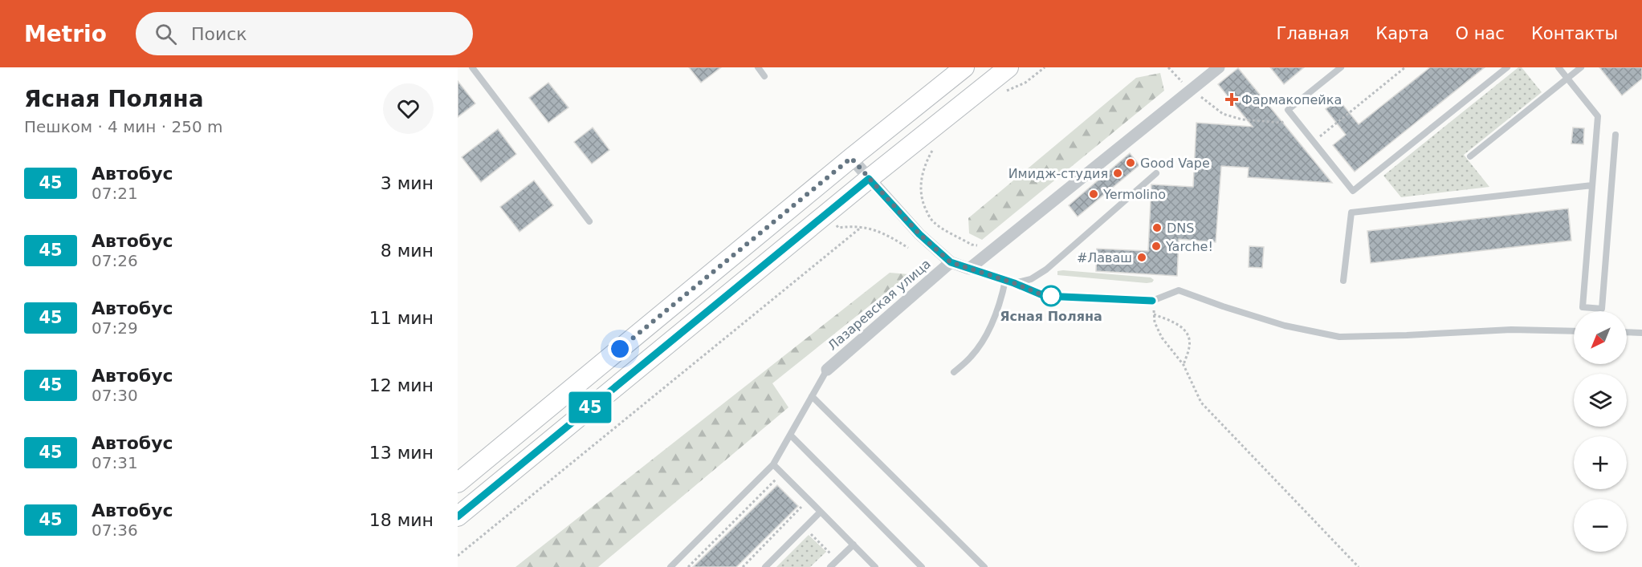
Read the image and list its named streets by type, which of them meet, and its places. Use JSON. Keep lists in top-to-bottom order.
{
  "streets": {
    "street": ["Лазаревская улица"]
  },
  "places": {
    "health": ["Фармакопейка"],
    "other": [
      "Good Vape",
      "Имидж-студия",
      "Yermolino",
      "DNS",
      "Yarche!",
      "#Лаваш",
      "Ясная Поляна"
    ]
  },
  "lines": ["bus line 45"],
  "north": "bottom left",
  "page": {
    "header": "Metrio",
    "search": "Поиск",
    "nav": [
      "Главная",
      "Карта",
      "О нас",
      "Контакты"
    ],
    "heading": ["Ясная Поляна", "Пешком · 4 мин · 250 m"],
    "on_map": "45",
    "list": [
      {
        "mark": "45",
        "name": "Автобус",
        "note": "07:21",
        "value": "3 мин"
      },
      {
        "mark": "45",
        "name": "Автобус",
        "note": "07:26",
        "value": "8 мин"
      },
      {
        "mark": "45",
        "name": "Автобус",
        "note": "07:29",
        "value": "11 мин"
      },
      {
        "mark": "45",
        "name": "Автобус",
        "note": "07:30",
        "value": "12 мин"
      },
      {
        "mark": "45",
        "name": "Автобус",
        "note": "07:31",
        "value": "13 мин"
      },
      {
        "mark": "45",
        "name": "Автобус",
        "note": "07:36",
        "value": "18 мин"
      }
    ],
    "map_buttons": ["+", "−"]
  }
}
